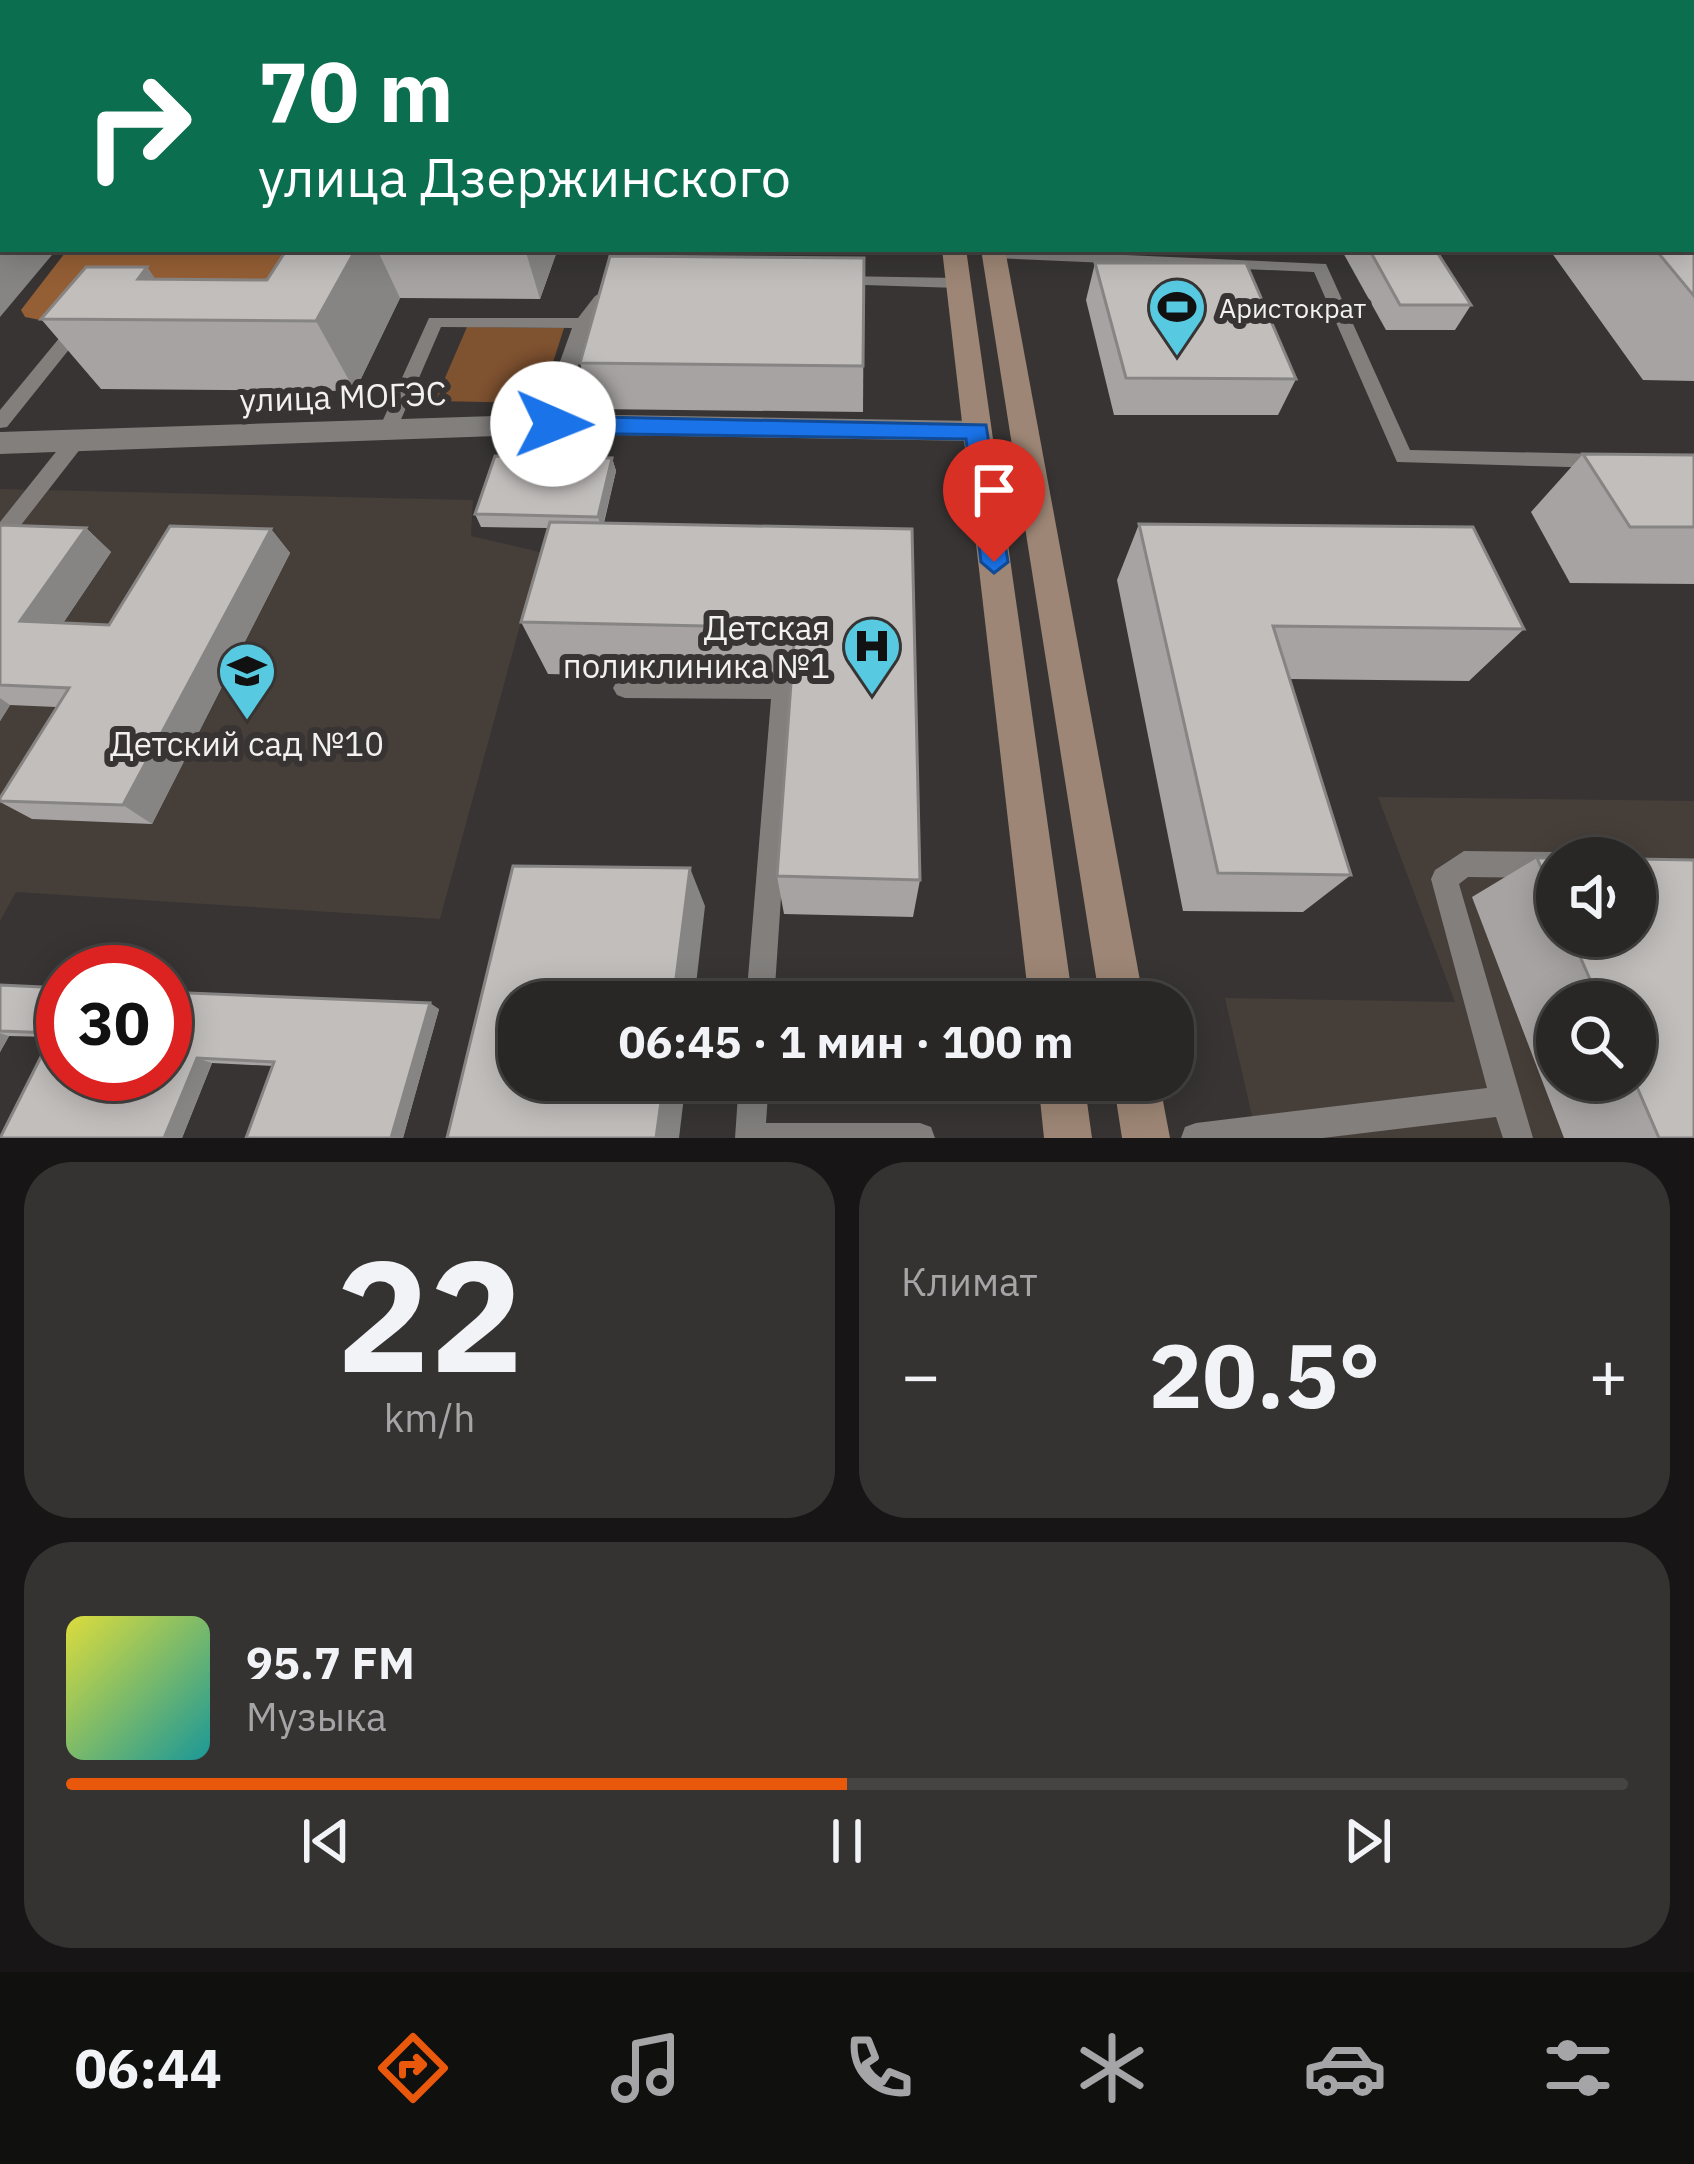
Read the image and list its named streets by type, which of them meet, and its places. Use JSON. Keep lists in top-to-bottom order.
{
  "streets": {
    "street": ["улица МОГЭС"]
  },
  "places": {
    "sports": ["Аристократ"],
    "hospital": ["Детская поликлиника №1"],
    "school or university": ["Детский сад №10"]
  },
  "page": {
    "turn": ["70 m", "улица Дзержинского"],
    "limit": "30",
    "trip": "06:45 · 1 мин · 100 m",
    "tile": [
      ["22", "km/h"],
      "Климат"
    ],
    "heat": ["−", "20.5°", "+"],
    "song": ["95.7 FM", "Музыка"],
    "tabs": "06:44"
  }
}
